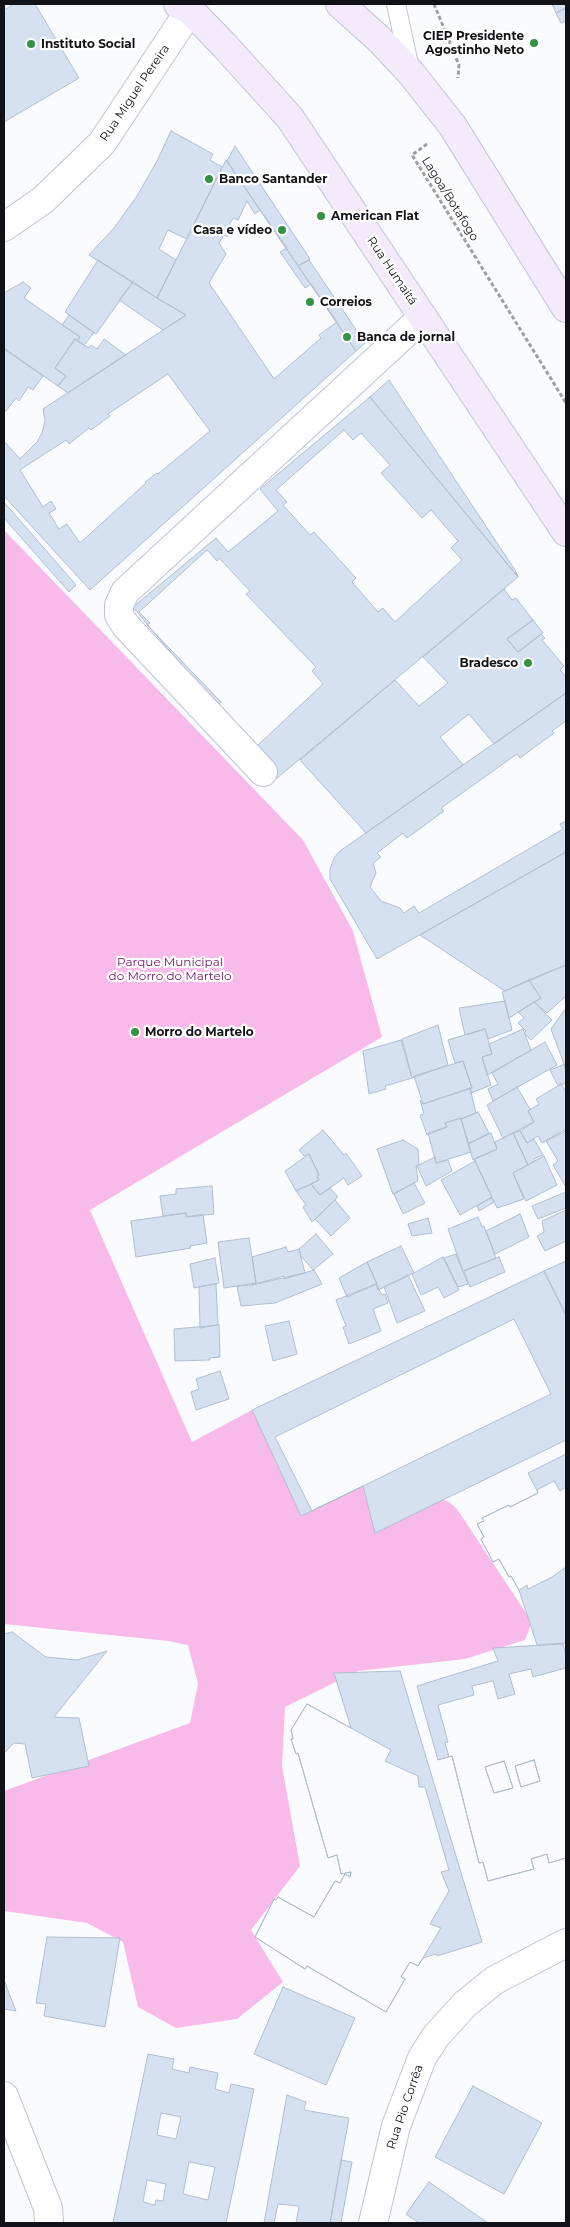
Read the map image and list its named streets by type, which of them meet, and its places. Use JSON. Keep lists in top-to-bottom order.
{
  "streets": {
    "main road": ["Rua Humaitá"],
    "street": ["Rua Miguel Pereira", "Rua Pio Corrêa"],
    "path": ["Lagoa/Botafogo"]
  },
  "crossings": [
    ["Rua Miguel Pereira", "Rua Humaitá"]
  ],
  "parks": ["Parque Municipal do Morro do Martelo"],
  "places": [
    "CIEP Presidente Agostinho Neto",
    "Instituto Social",
    "Banco Santander",
    "American Flat",
    "Casa e vídeo",
    "Correios",
    "Banca de jornal",
    "Bradesco",
    "Morro do Martelo"
  ]
}
